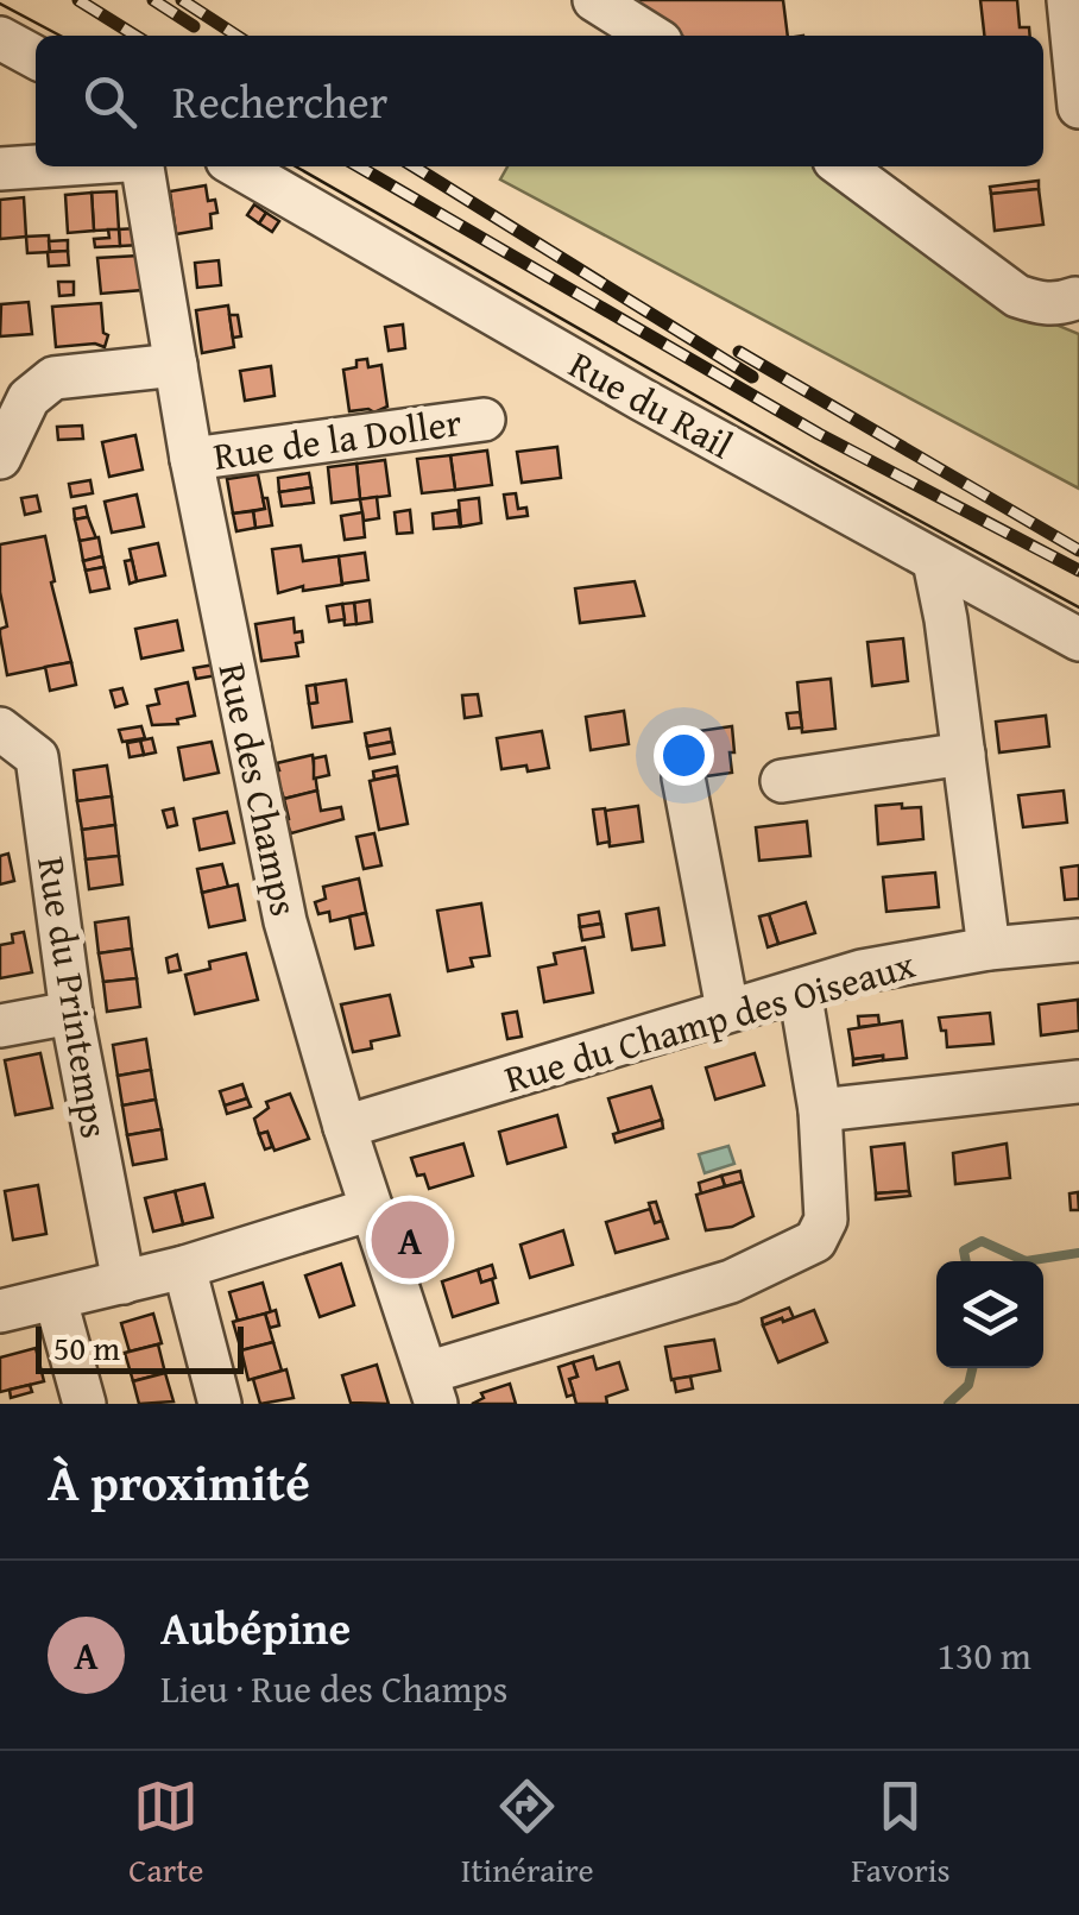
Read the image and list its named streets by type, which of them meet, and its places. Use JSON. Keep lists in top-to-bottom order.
{
  "streets": {
    "street": [
      "Rue du Rail",
      "Rue de la Doller",
      "Rue des Champs",
      "Rue du Printemps",
      "Rue du Champ des Oiseaux"
    ]
  },
  "crossings": [
    ["Rue de la Doller", "Rue des Champs"],
    ["Rue des Champs", "Rue du Champ des Oiseaux"]
  ],
  "scale_bar": "50 m",
  "page": {
    "search": "Rechercher",
    "pins": "A",
    "scale": "50 m",
    "heading": "À proximité",
    "list": [
      {
        "mark": "A",
        "name": "Aubépine",
        "note": "Lieu · Rue des Champs",
        "value": "130 m"
      }
    ],
    "nav": ["Carte", "Itinéraire", "Favoris"]
  }
}
